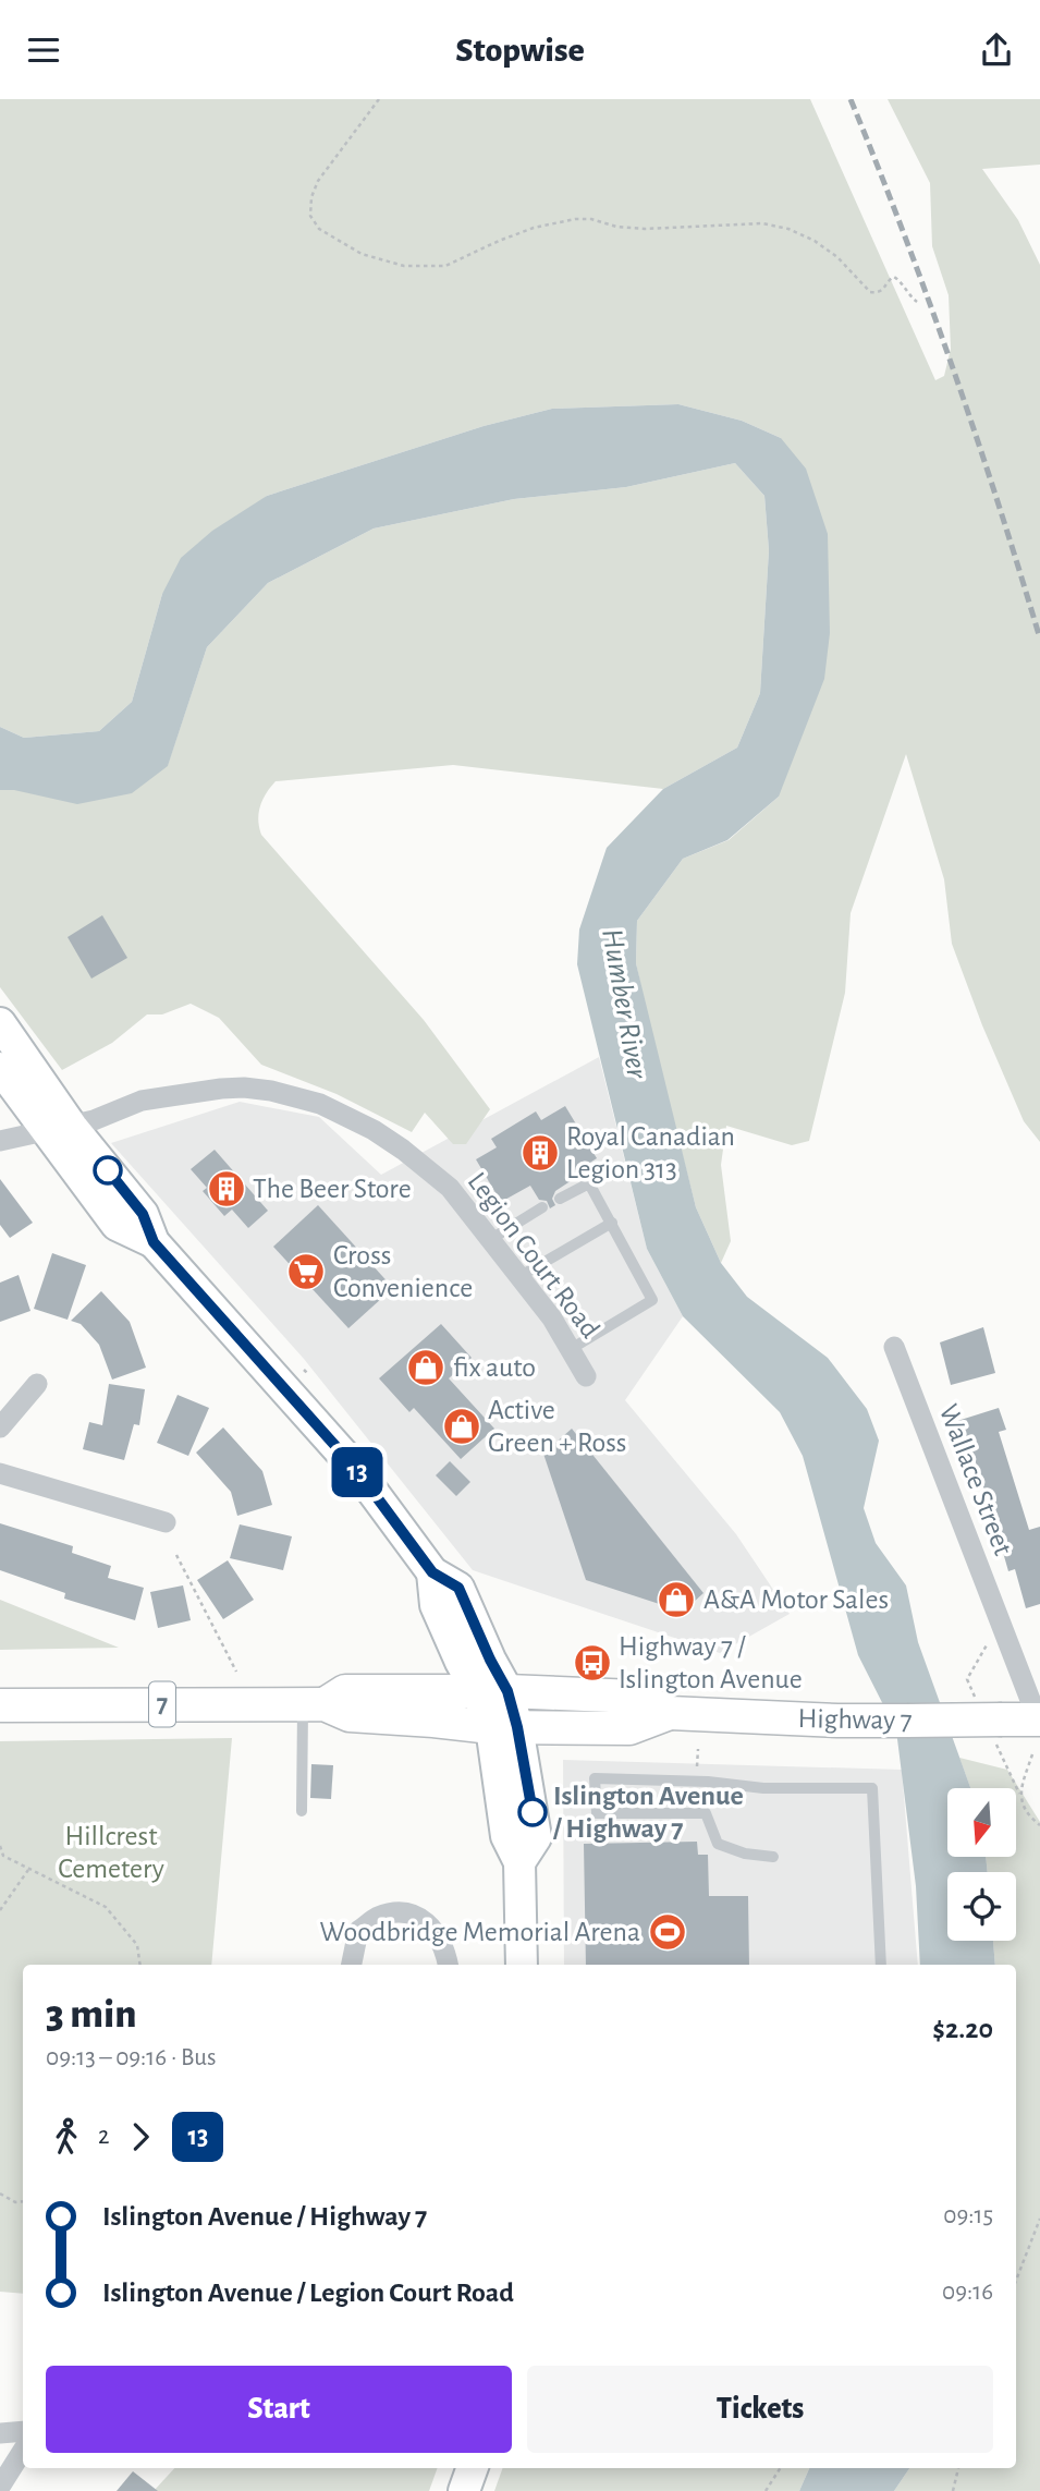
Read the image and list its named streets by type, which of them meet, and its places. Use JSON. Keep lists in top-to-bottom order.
{
  "streets": {
    "main road": ["7", "Highway 7"],
    "street": ["Legion Court Road", "Wallace Street"]
  },
  "crossings": [
    ["Wallace Street", "Highway 7"]
  ],
  "water": ["Humber River"],
  "parks": ["Hillcrest Cemetery"],
  "places": {
    "building": ["Royal Canadian Legion 313", "The Beer Store"],
    "supermarket": ["Cross Convenience"],
    "shop": ["fix auto", "Active Green + Ross", "A&A Motor Sales"],
    "bus stop": ["Highway 7 / Islington Avenue"],
    "other": ["Islington Avenue / Highway 7"],
    "sports": ["Woodbridge Memorial Arena"]
  },
  "lines": ["bus line 13"],
  "north": "bottom",
  "page": {
    "header": "Stopwise",
    "on_map": "13",
    "heading": ["3 min", "09:13 – 09:16 · Bus", "$2.20"],
    "legs": ["2", "13"],
    "list": [
      {
        "name": "Islington Avenue / Highway 7",
        "value": "09:15"
      },
      {
        "name": "Islington Avenue / Legion Court Road",
        "value": "09:16"
      }
    ],
    "buttons": ["Start", "Tickets"]
  }
}
